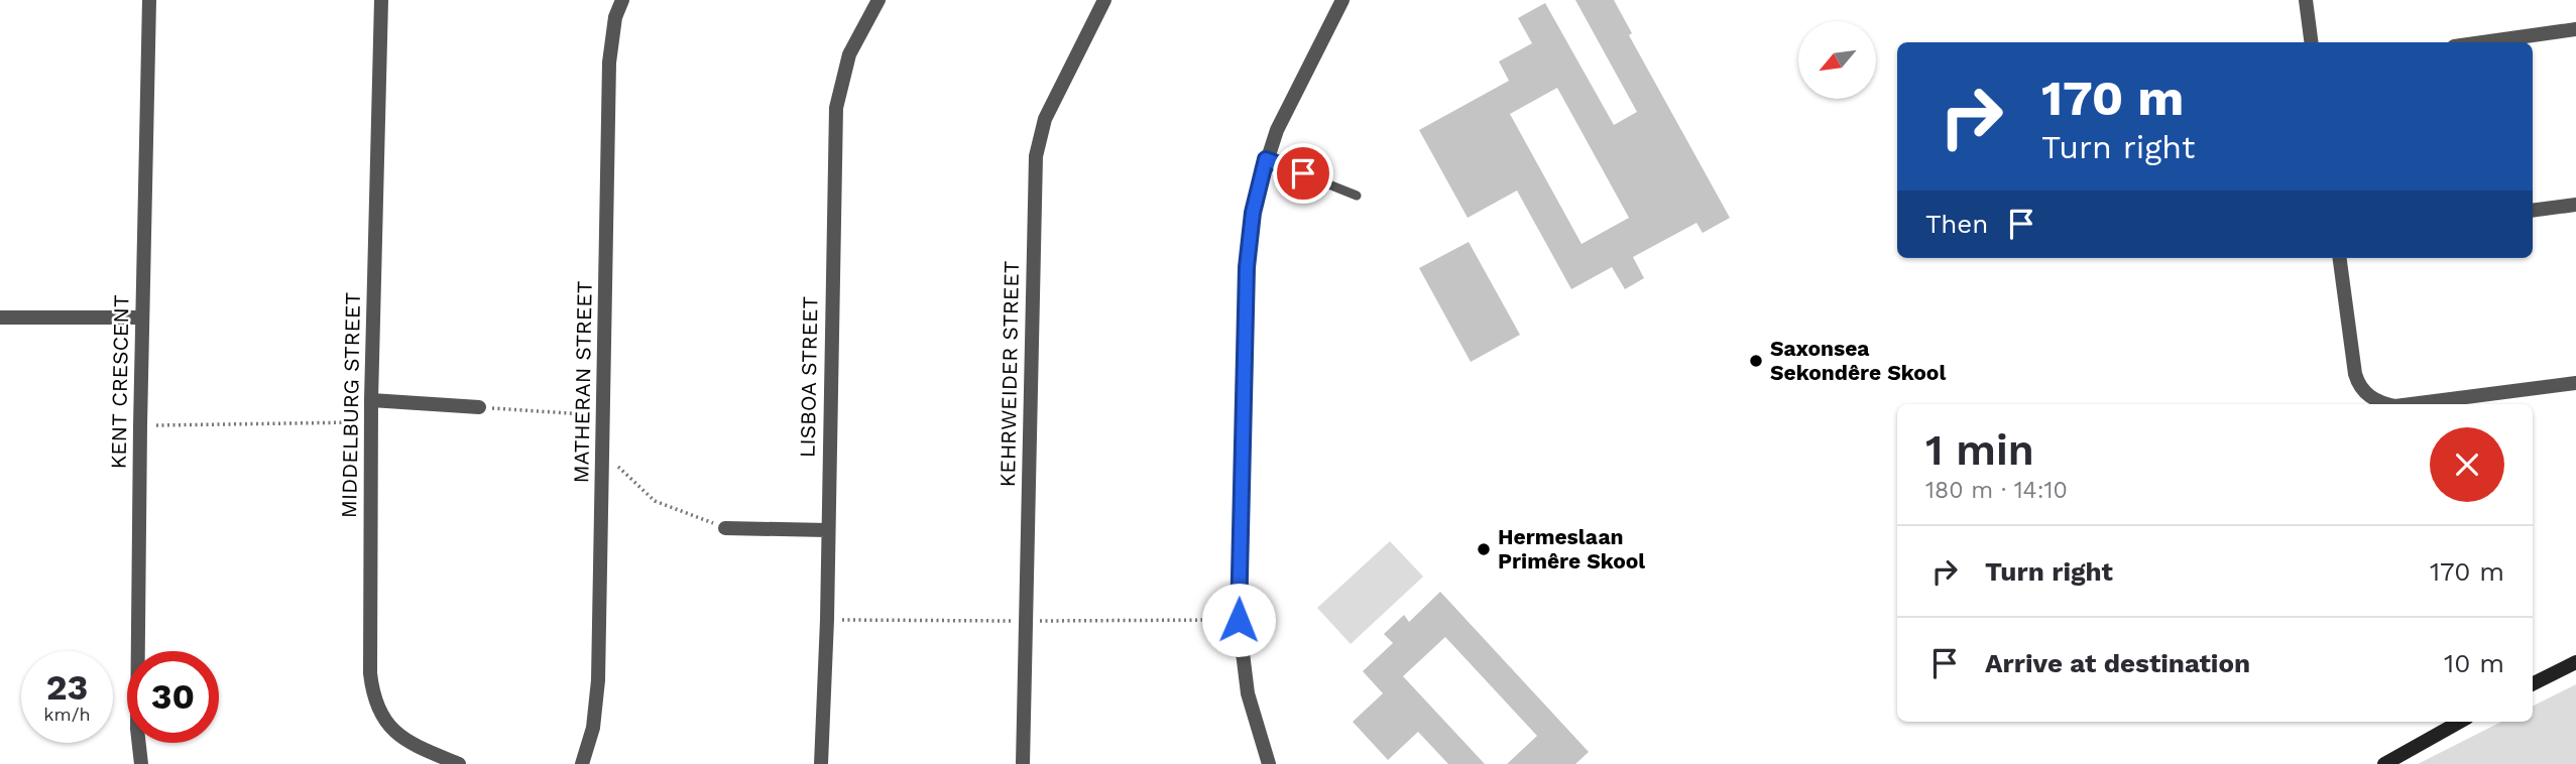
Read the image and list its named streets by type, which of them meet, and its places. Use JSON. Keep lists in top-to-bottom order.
{
  "streets": {
    "street": [
      "KEHRWEIDER STREET",
      "LISBOA STREET",
      "KENT CRESCENT",
      "MATHERAN STREET",
      "MIDDELBURG STREET"
    ]
  },
  "places": ["Saxonsea Sekondêre Skool", "Hermeslaan Primêre Skool"],
  "north": "bottom left",
  "page": {
    "turn": ["170 m", "Turn right"],
    "then": "Then",
    "heading": ["1 min", "180 m · 14:10"],
    "list": [
      {
        "name": "Turn right",
        "value": "170 m"
      },
      {
        "name": "Arrive at destination",
        "value": "10 m"
      }
    ],
    "speed": "23 km/h",
    "limit": "30"
  }
}
